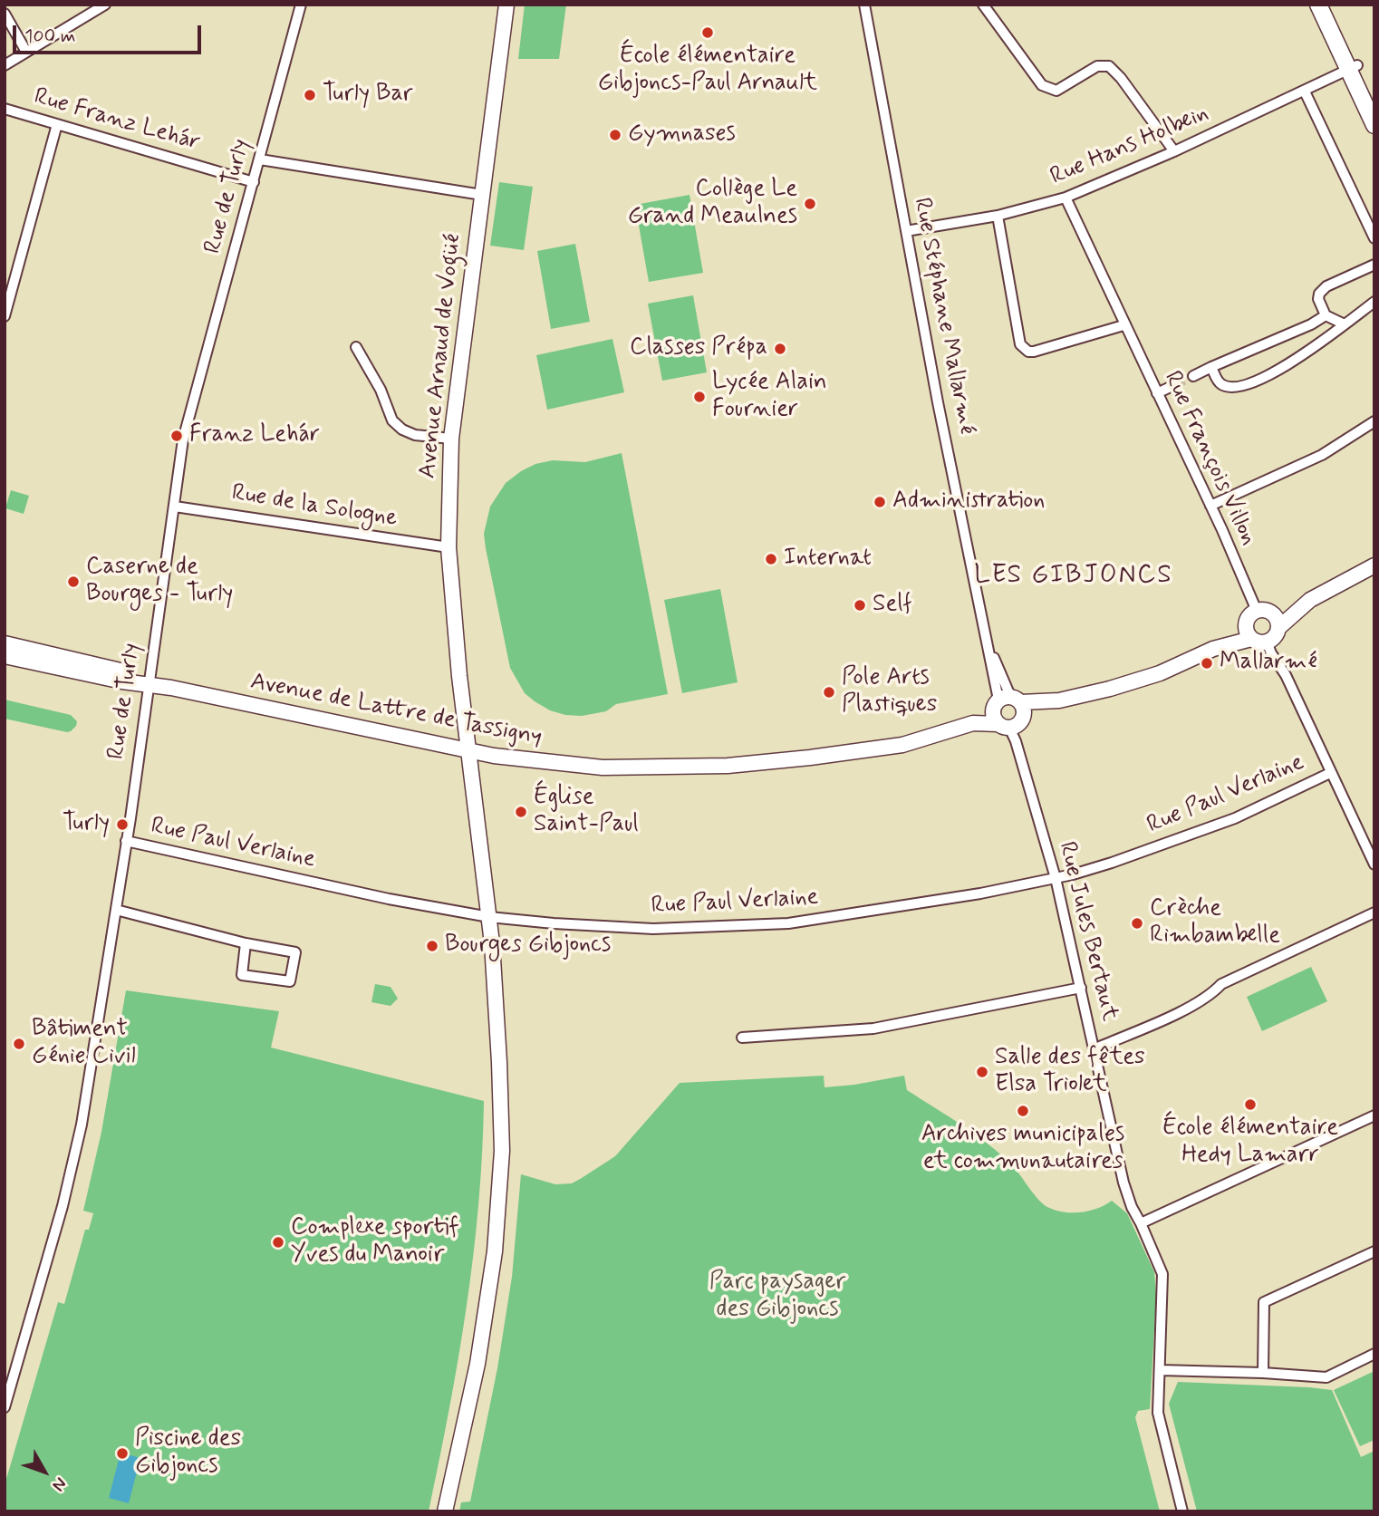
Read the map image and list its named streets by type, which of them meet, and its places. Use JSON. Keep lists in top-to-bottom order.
{
  "streets": {
    "main road": ["Avenue Arnaud de Vogüé", "Avenue de Lattre de Tassigny"],
    "street": [
      "Rue Franz Lehár",
      "Rue Hans Holbein",
      "Rue de Turly",
      "Rue Stéphane Mallarmé",
      "Rue François Villon",
      "Rue de la Sologne",
      "Rue Paul Verlaine",
      "Rue Jules Bertaut"
    ]
  },
  "crossings": [
    ["Rue Franz Lehár", "Rue de Turly"],
    ["Rue Hans Holbein", "Rue Stéphane Mallarmé"],
    ["Rue Hans Holbein", "Rue François Villon"],
    ["Rue de Turly", "Rue de la Sologne"],
    ["Rue de Turly", "Avenue de Lattre de Tassigny"],
    ["Rue de Turly", "Rue Paul Verlaine"],
    ["Rue Stéphane Mallarmé", "Avenue de Lattre de Tassigny"],
    ["Rue Stéphane Mallarmé", "Rue Jules Bertaut"],
    ["Avenue Arnaud de Vogüé", "Rue de la Sologne"],
    ["Avenue Arnaud de Vogüé", "Avenue de Lattre de Tassigny"],
    ["Avenue Arnaud de Vogüé", "Rue Paul Verlaine"],
    ["Rue François Villon", "Avenue de Lattre de Tassigny"],
    ["Avenue de Lattre de Tassigny", "Rue Jules Bertaut"],
    ["Rue Paul Verlaine", "Rue Jules Bertaut"]
  ],
  "districts": ["LES GIBJONCS"],
  "parks": ["Parc paysager des Gibjoncs"],
  "places": [
    "École élémentaire Gibjoncs-Paul Arnault",
    "Turly Bar",
    "Gymnases",
    "Collège Le Grand Meaulnes",
    "Classes Prépa",
    "Lycée Alain Fournier",
    "Franz Lehár",
    "Administration",
    "Internat",
    "Caserne de Bourges - Turly",
    "Self",
    "Mallarmé",
    "Pole Arts Plastiques",
    "Église Saint-Paul",
    "Turly",
    "Crèche Rimbambelle",
    "Bourges Gibjoncs",
    "Bâtiment Génie Civil",
    "Salle des fêtes Elsa Triolet",
    "École élémentaire Hedy Lamarr",
    "Archives municipales et communautaires",
    "Complexe sportif Yves du Manoir",
    "Piscine des Gibjoncs"
  ],
  "scale_bar": "100 m",
  "north": "bottom right"
}
